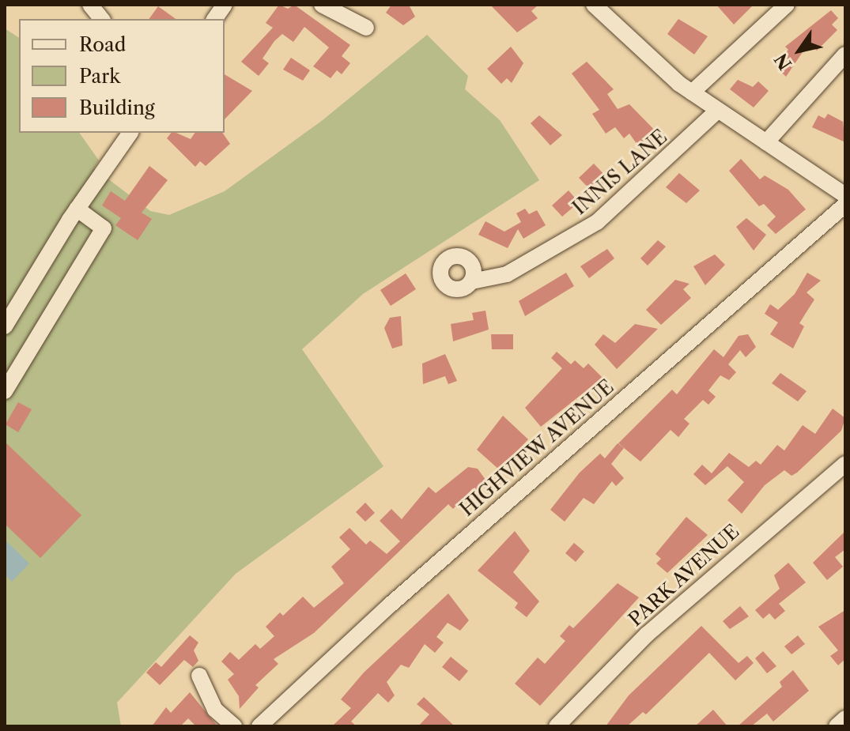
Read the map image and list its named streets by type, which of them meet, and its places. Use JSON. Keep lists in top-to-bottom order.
{
  "streets": {
    "street": ["INNIS LANE", "HIGHVIEW AVENUE", "PARK AVENUE"]
  },
  "legend": ["Road", "Park", "Building"],
  "north": "bottom left"
}
